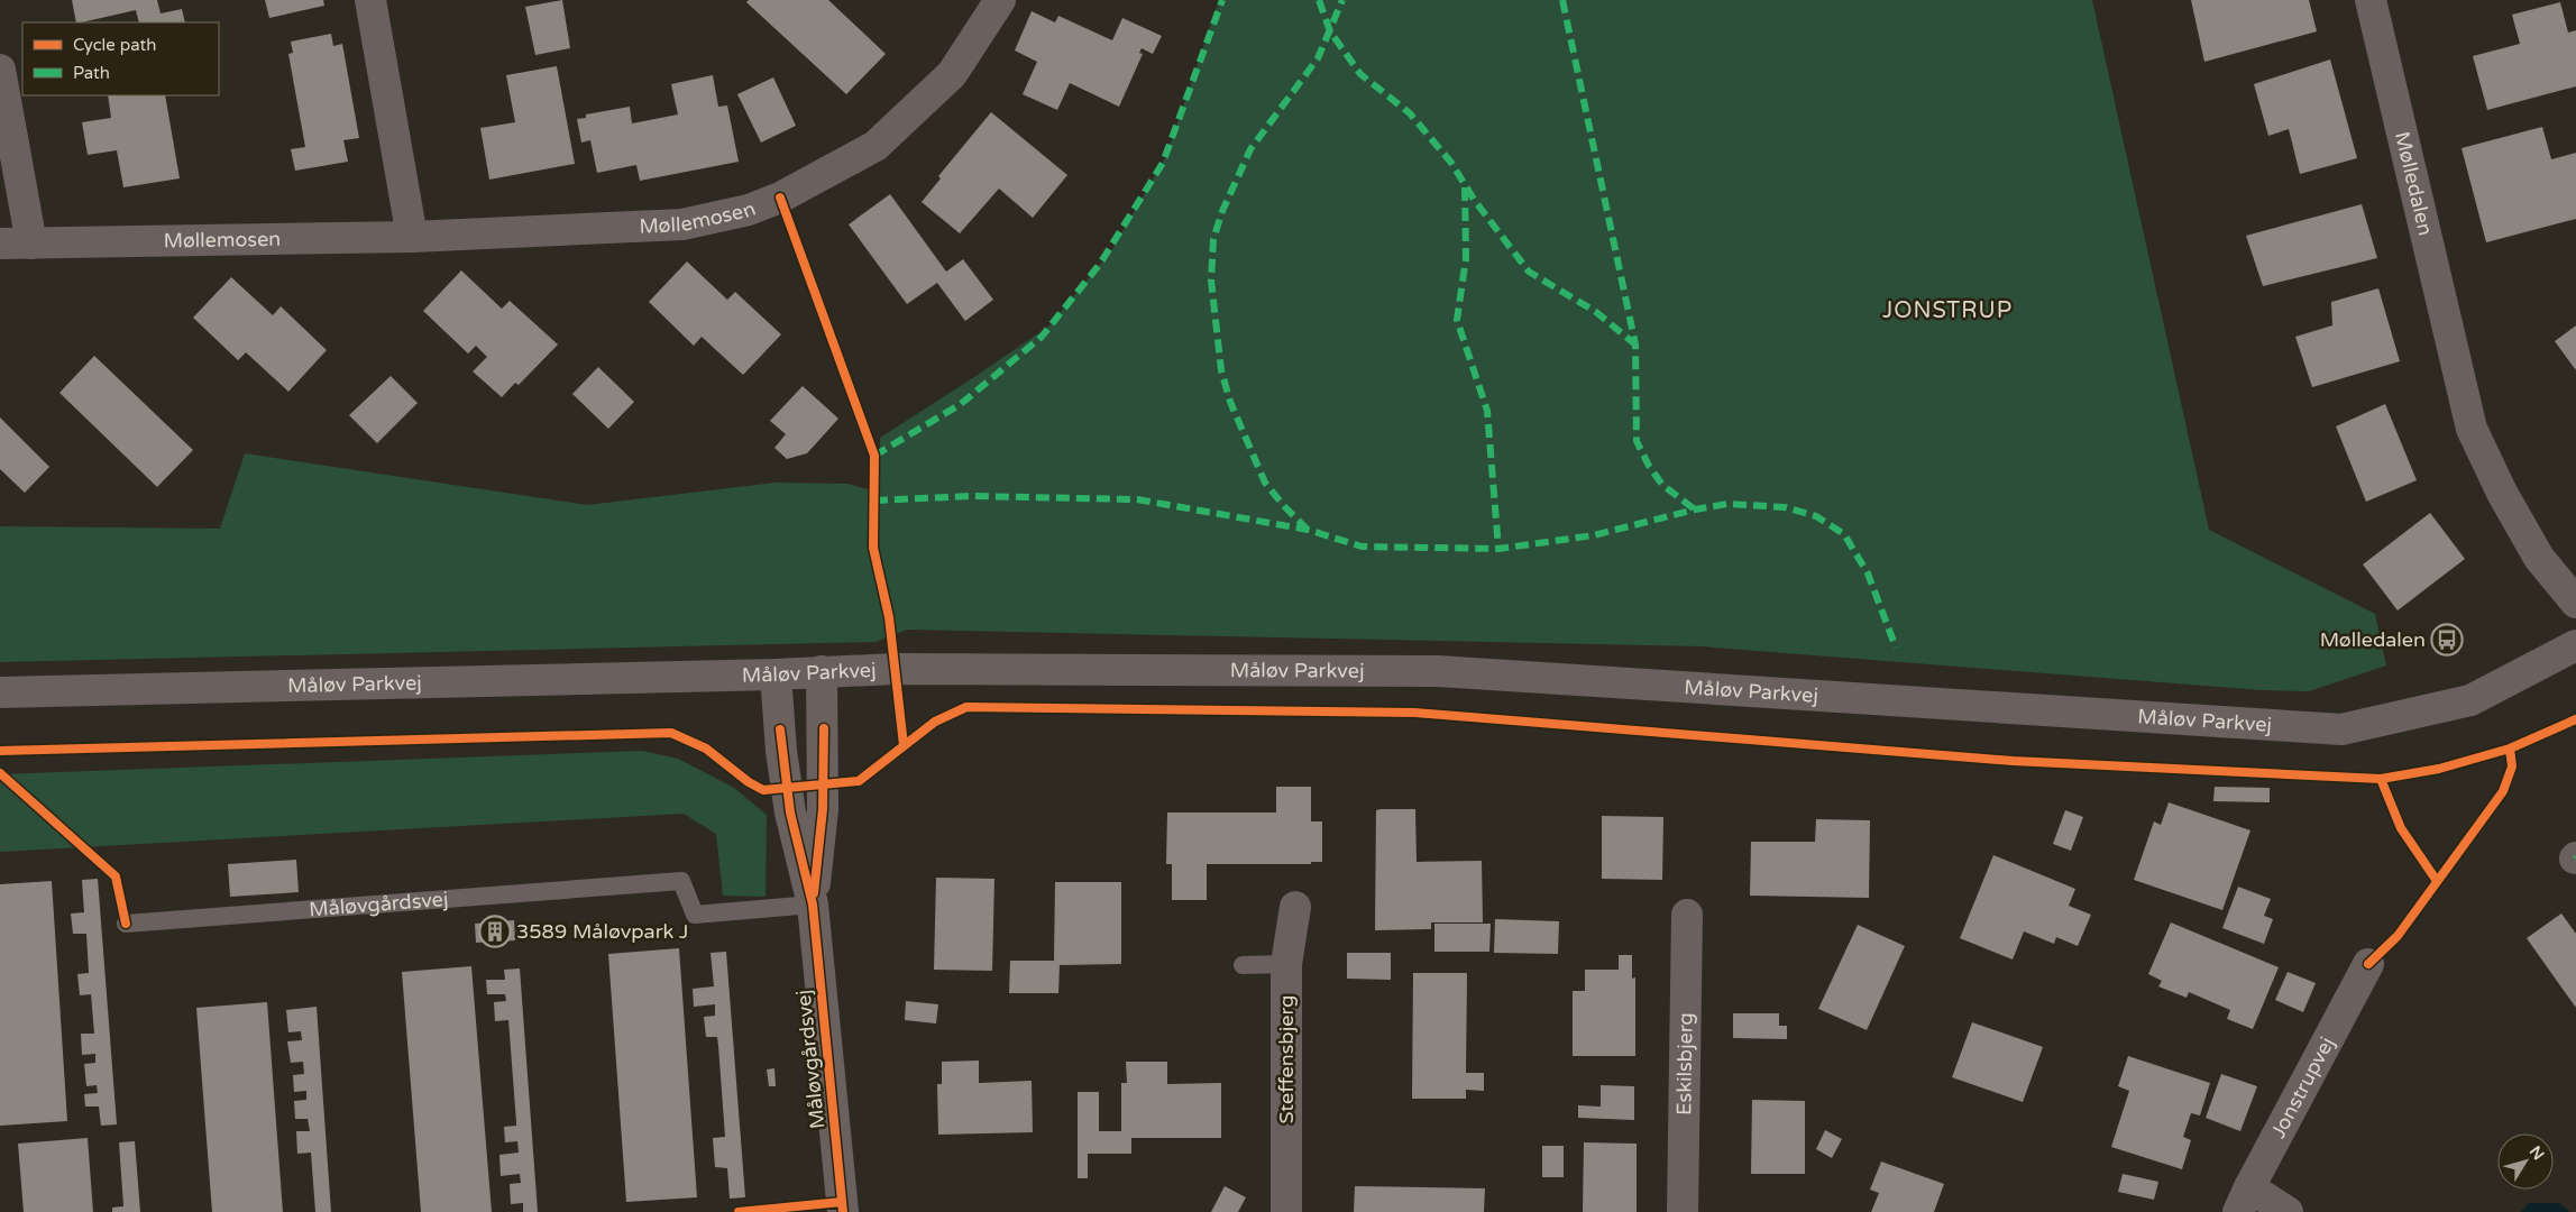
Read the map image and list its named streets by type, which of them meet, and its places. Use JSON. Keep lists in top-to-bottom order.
{
  "streets": {
    "street": [
      "Mølledalen",
      "Møllemosen",
      "Måløv Parkvej",
      "Måløvgårdsvej",
      "Steffensbjerg",
      "Eskilsbjerg",
      "Jonstrupvej"
    ]
  },
  "crossings": [
    ["Måløv Parkvej", "Måløvgårdsvej"]
  ],
  "districts": ["JONSTRUP"],
  "places": {
    "bus stop": ["Mølledalen"],
    "building": ["3589 Måløvpark J"]
  },
  "legend": ["Cycle path", "Path"],
  "north": "top right"
}
